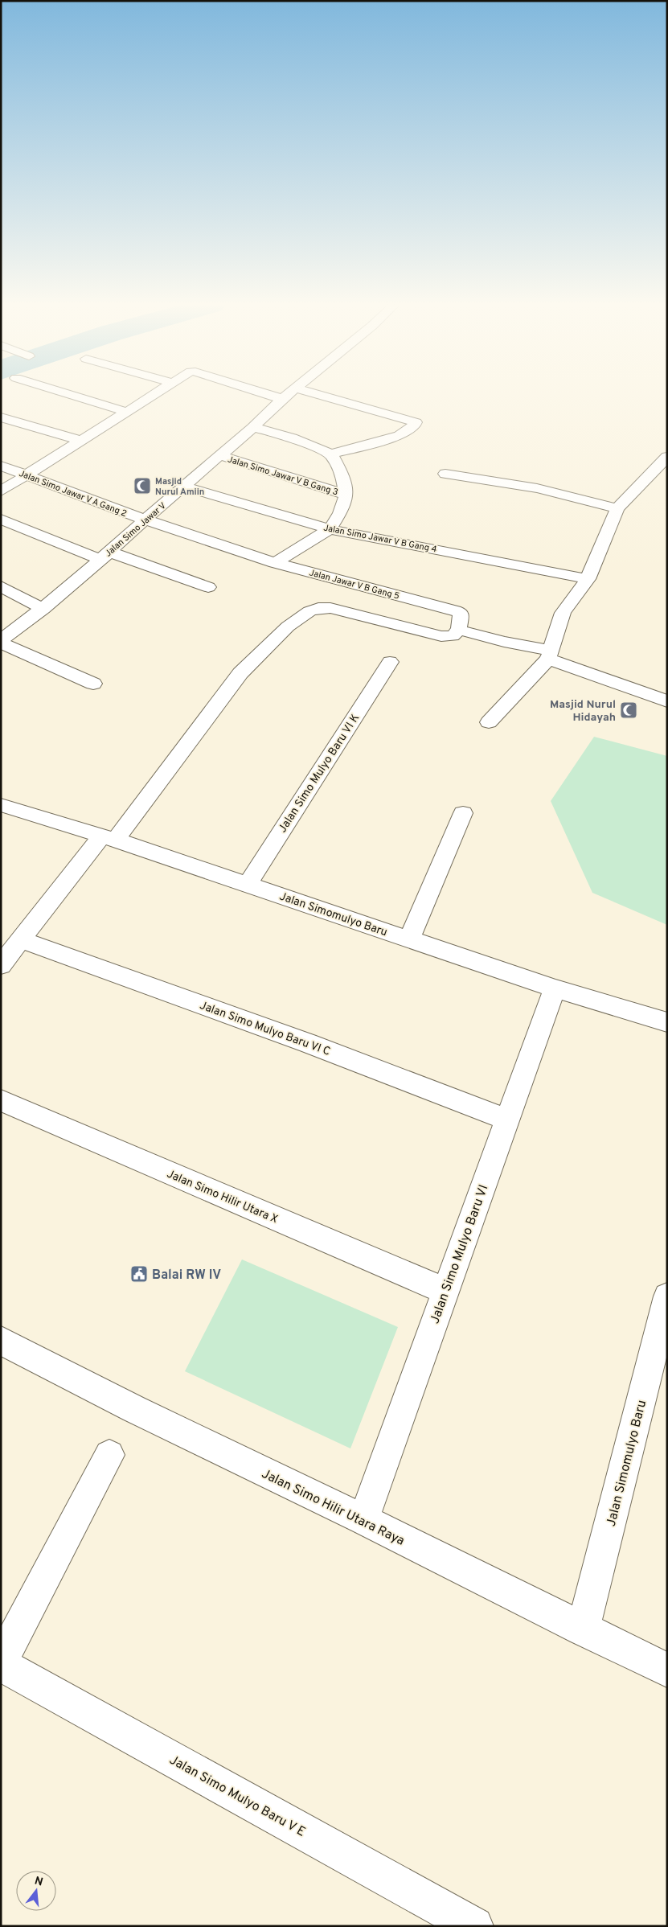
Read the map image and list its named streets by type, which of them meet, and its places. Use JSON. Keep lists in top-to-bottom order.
{
  "streets": {
    "street": [
      "Jalan Simo Jawar V B Gang 3",
      "Jalan Simo Jawar V A Gang 2",
      "Jalan Simo Jawar V",
      "Jalan Simo Jawar V B Gang 4",
      "Jalan Jawar V B Gang 5",
      "Jalan Simo Mulyo Baru VI K",
      "Jalan Simomulyo Baru",
      "Jalan Simo Mulyo Baru VI C",
      "Jalan Simo Hilir Utara X",
      "Jalan Simo Mulyo Baru VI",
      "Jalan Simo Hilir Utara Raya",
      "Jalan Simo Mulyo Baru V E"
    ]
  },
  "crossings": [
    ["Jalan Simo Jawar V B Gang 3", "Jalan Simo Jawar V"],
    ["Jalan Simo Jawar V A Gang 2", "Jalan Simo Jawar V"],
    ["Jalan Simo Jawar V A Gang 2", "Jalan Jawar V B Gang 5"],
    ["Jalan Simo Jawar V", "Jalan Simo Jawar V B Gang 4"],
    ["Jalan Simo Jawar V", "Jalan Jawar V B Gang 5"],
    ["Jalan Simo Mulyo Baru VI K", "Jalan Simomulyo Baru"],
    ["Jalan Simomulyo Baru", "Jalan Simo Mulyo Baru VI"],
    ["Jalan Simomulyo Baru", "Jalan Simo Hilir Utara Raya"],
    ["Jalan Simo Mulyo Baru VI C", "Jalan Simo Mulyo Baru VI"],
    ["Jalan Simo Hilir Utara X", "Jalan Simo Mulyo Baru VI"],
    ["Jalan Simo Mulyo Baru VI", "Jalan Simo Hilir Utara Raya"]
  ],
  "places": {
    "mosque": ["Masjid Nurul Amiin", "Masjid Nurul Hidayah"],
    "public building": ["Balai RW IV"]
  },
  "north": "top"
}
